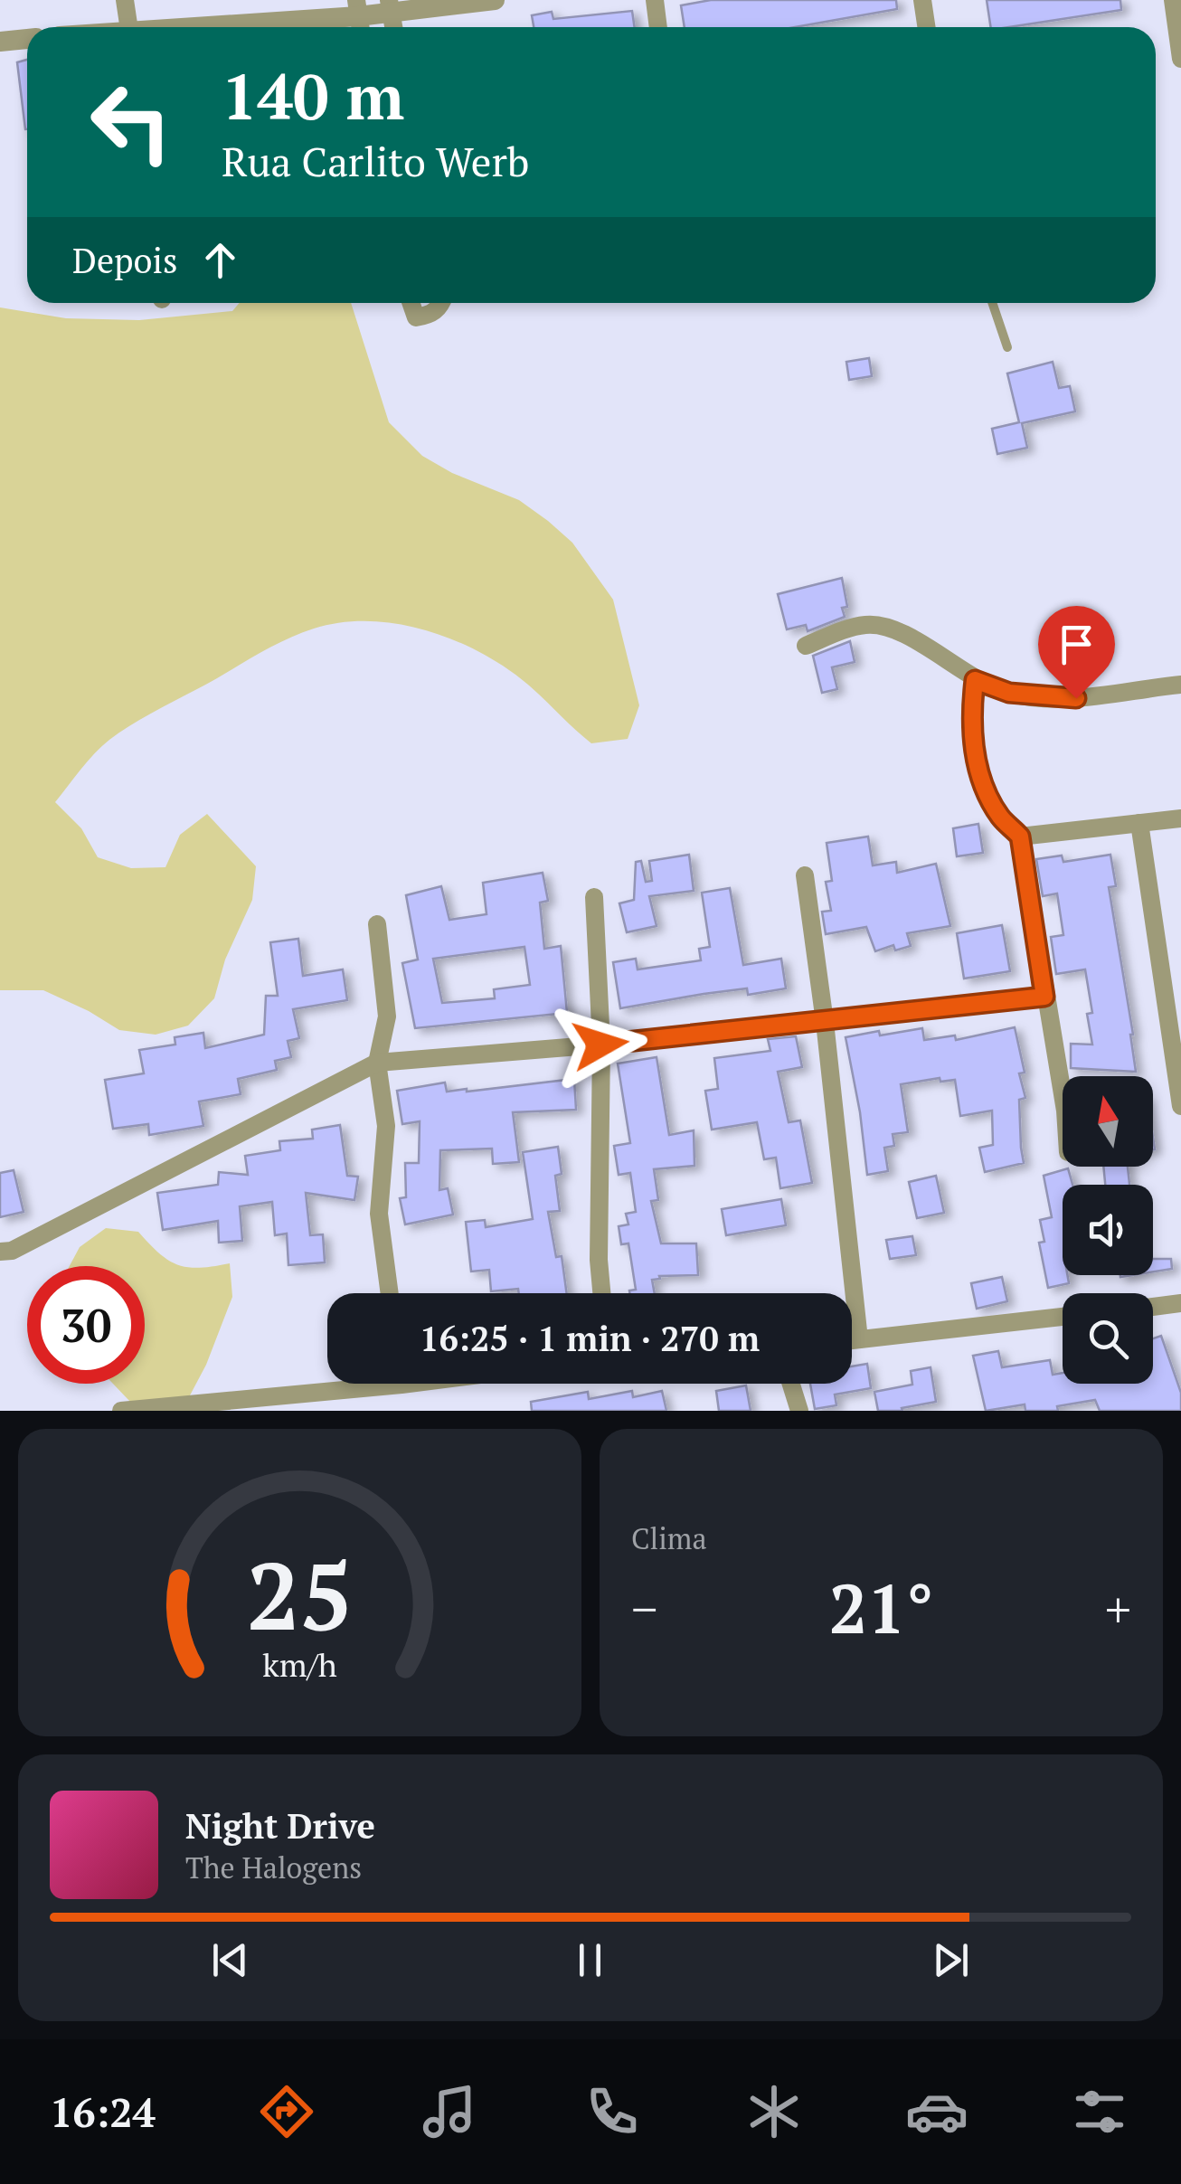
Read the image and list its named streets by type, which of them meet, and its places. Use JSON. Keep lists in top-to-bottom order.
{
  "north": "top",
  "page": {
    "turn": ["140 m", "Rua Carlito Werb"],
    "then": "Depois",
    "limit": "30",
    "trip": "16:25 · 1 min · 270 m",
    "tile": "Clima",
    "heat": ["−", "21°", "+"],
    "song": ["Night Drive", "The Halogens"],
    "tabs": "16:24",
    "gauge": ["25", "km/h"]
  }
}
